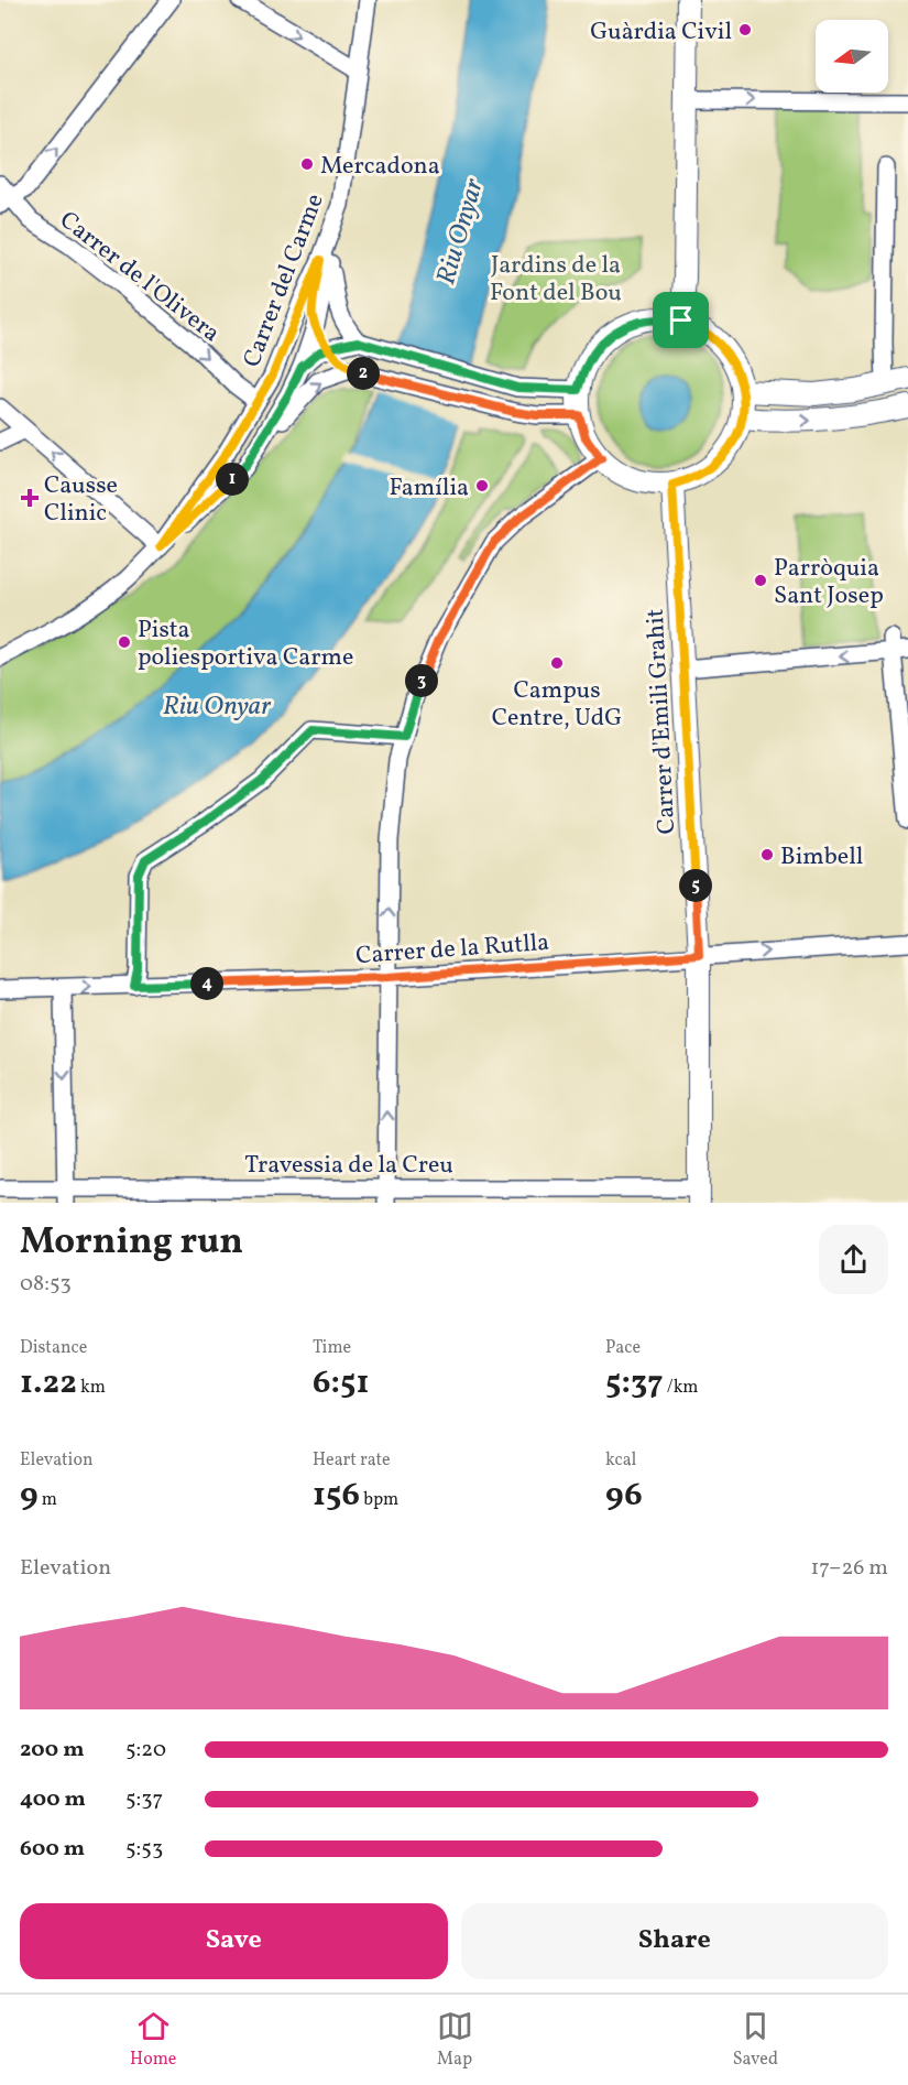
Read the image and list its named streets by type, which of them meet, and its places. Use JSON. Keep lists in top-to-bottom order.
{
  "streets": {
    "main road": ["Carrer d'Emili Grahit"],
    "street": [
      "Carrer de l'Olivera",
      "Carrer del Carme",
      "Carrer de la Rutlla",
      "Travessia de la Creu"
    ]
  },
  "crossings": [
    ["Carrer de l'Olivera", "Carrer del Carme"],
    ["Carrer d'Emili Grahit", "Carrer de la Rutlla"],
    ["Carrer d'Emili Grahit", "Travessia de la Creu"]
  ],
  "one_way": ["Carrer de l'Olivera"],
  "water": ["Riu Onyar"],
  "parks": ["Jardins de la Font del Bou"],
  "places": {
    "other": [
      "Guàrdia Civil",
      "Mercadona",
      "Família",
      "Parròquia Sant Josep",
      "Pista poliesportiva Carme",
      "Campus Centre, UdG",
      "Bimbell"
    ],
    "health": ["Causse Clinic"]
  },
  "north": "left",
  "page": {
    "pins": [
      "2",
      "1",
      "3",
      "5",
      "4"
    ],
    "heading": ["Morning run", "08:53"],
    "stats": [
      ["Distance", "1.22 km"],
      ["Time", "6:51"],
      ["Pace", "5:37 /km"],
      ["Elevation", "9 m"],
      ["Heart rate", "156 bpm"],
      ["kcal", "96"]
    ],
    "chart": ["Elevation", "17–26 m"],
    "list": [
      {
        "name": "200 m",
        "note": "5:20"
      },
      {
        "name": "400 m",
        "note": "5:37"
      },
      {
        "name": "600 m",
        "note": "5:53"
      }
    ],
    "buttons": ["Save", "Share"],
    "tabs": ["Home", "Map", "Saved"]
  }
}
